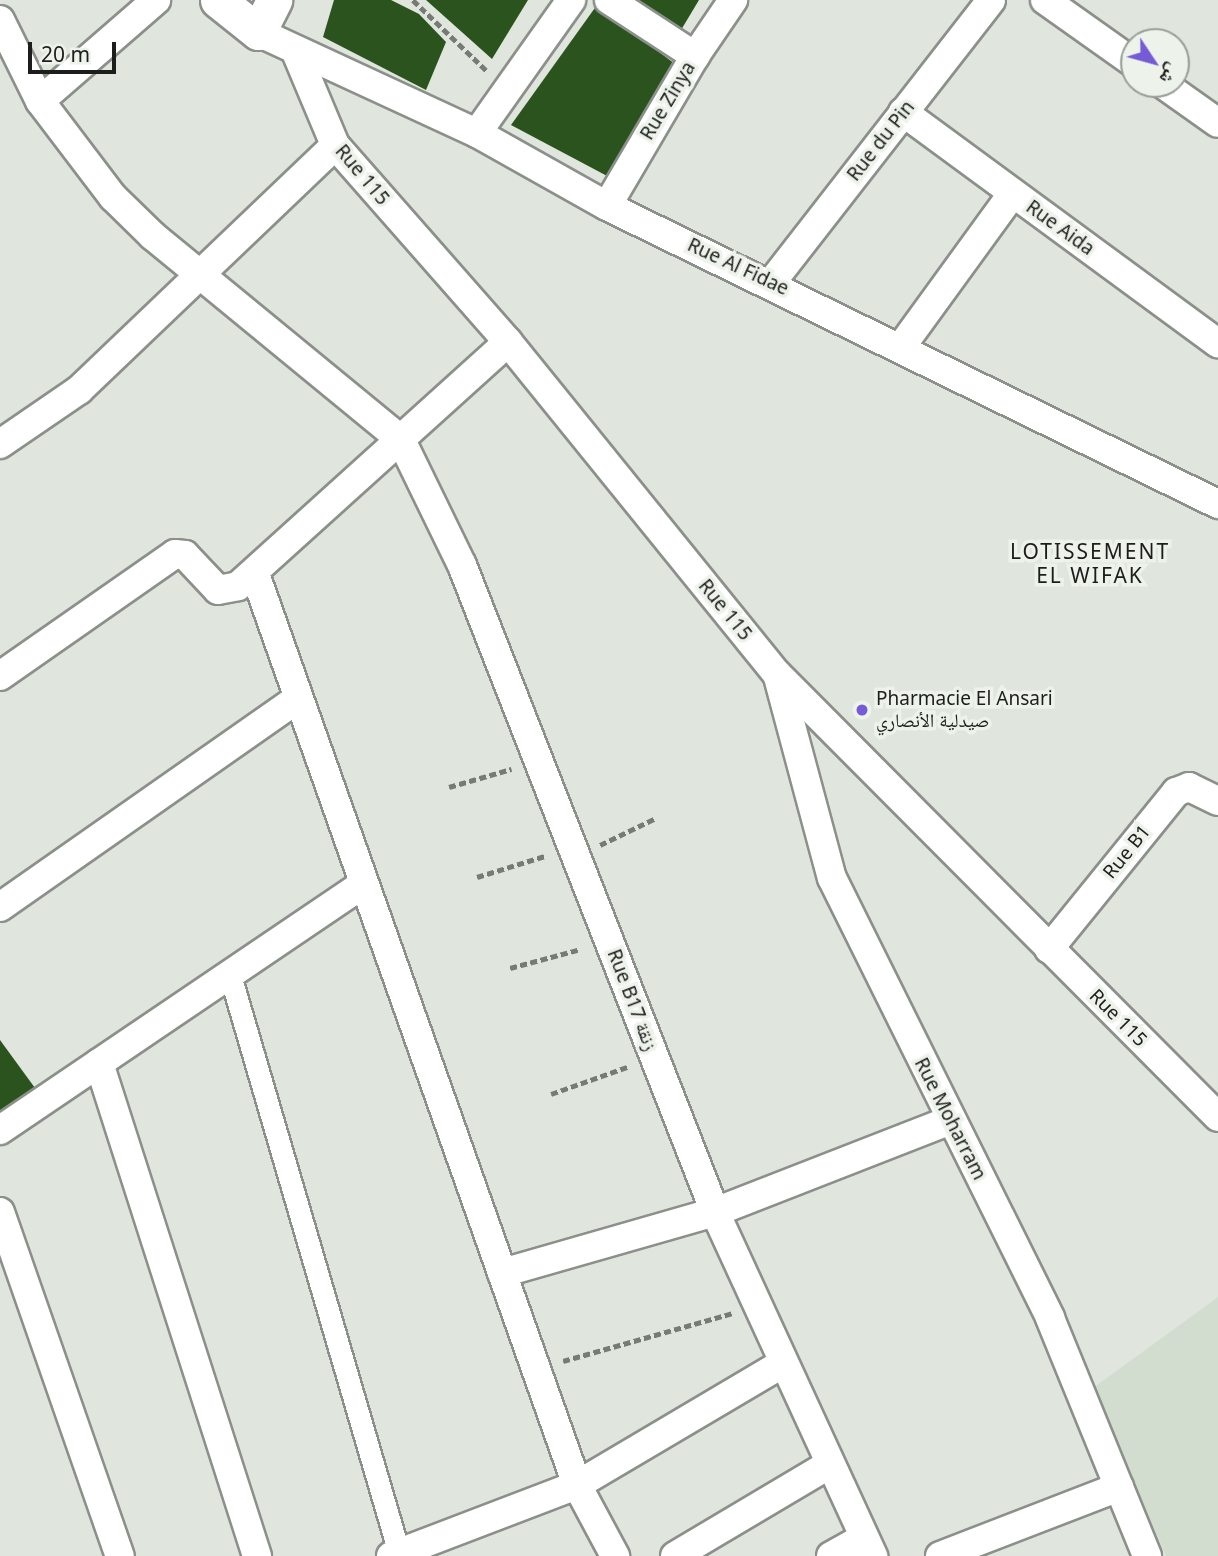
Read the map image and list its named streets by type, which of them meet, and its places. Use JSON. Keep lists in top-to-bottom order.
{
  "streets": {
    "street": [
      "Rue Zinya",
      "Rue du Pin",
      "Rue 115",
      "Rue Aida",
      "Rue Al Fidae",
      "Rue B1",
      "Rue B17 زنقة",
      "Rue Moharram"
    ]
  },
  "crossings": [
    ["Rue Zinya", "Rue Al Fidae"],
    ["Rue du Pin", "Rue Aida"],
    ["Rue du Pin", "Rue Al Fidae"],
    ["Rue 115", "Rue Al Fidae"],
    ["Rue 115", "Rue B1"],
    ["Rue 115", "Rue Moharram"]
  ],
  "districts": ["LOTISSEMENT EL WIFAK"],
  "places": ["Pharmacie El Ansari صيدلية الأنصاري"],
  "scale_bar": "20 m",
  "north": "bottom right"
}
